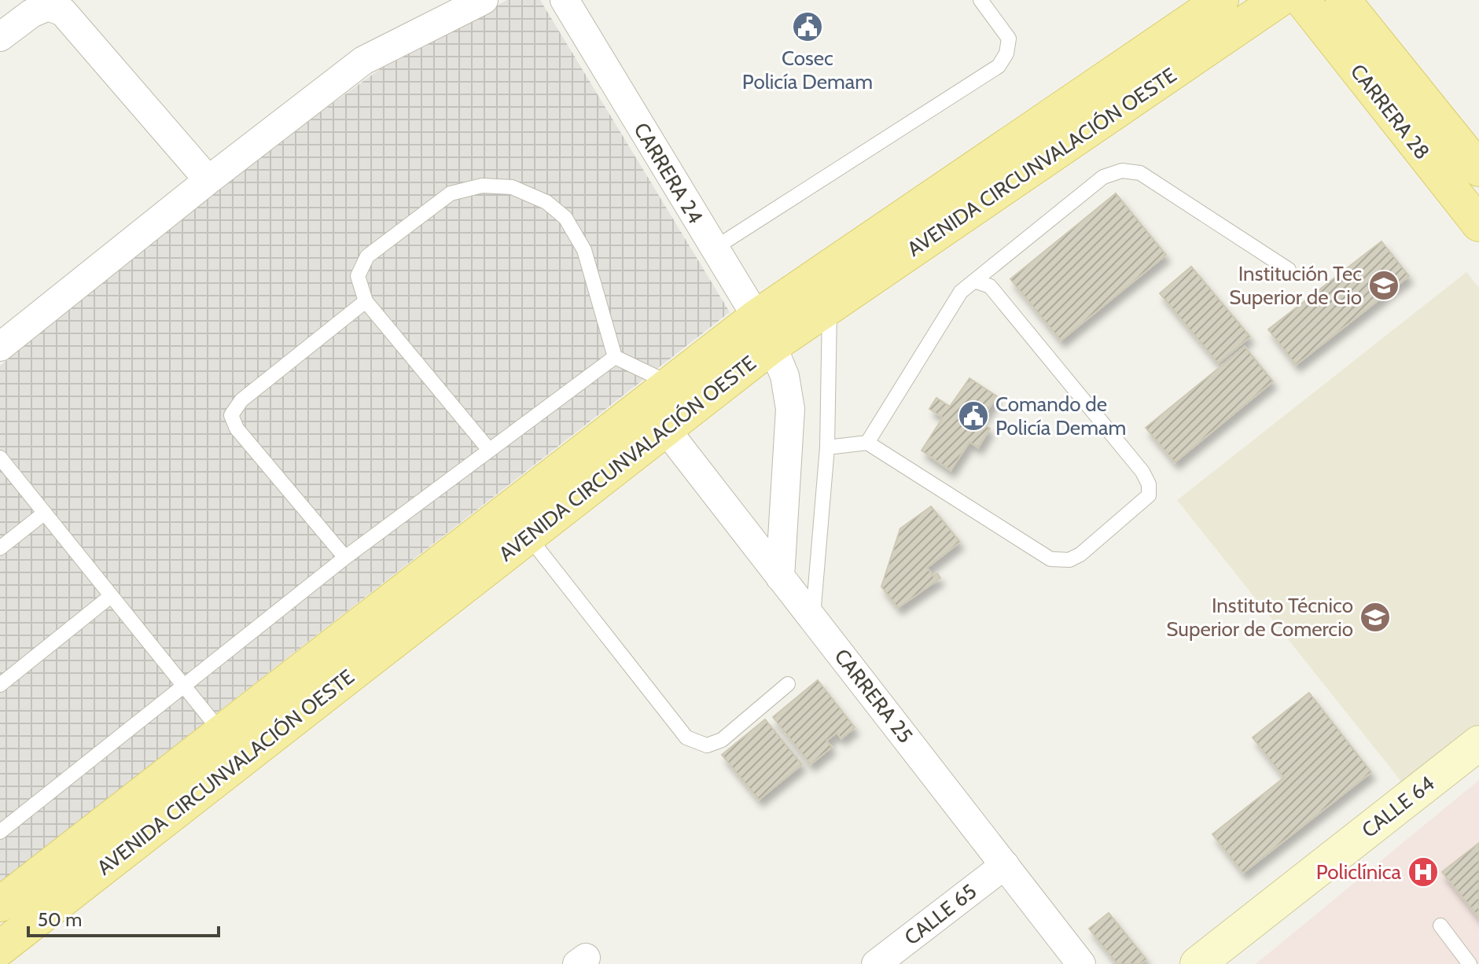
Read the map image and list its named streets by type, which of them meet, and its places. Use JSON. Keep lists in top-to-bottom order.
{
  "streets": {
    "main road": ["CARRERA 28", "AVENIDA CIRCUNVALACIÓN OESTE"],
    "street": [
      "CARRERA 24",
      "CARRERA 25",
      "CALLE 64",
      "CALLE 65"
    ]
  },
  "crossings": [
    ["AVENIDA CIRCUNVALACIÓN OESTE", "CARRERA 24"],
    ["AVENIDA CIRCUNVALACIÓN OESTE", "CARRERA 25"],
    ["CARRERA 24", "CARRERA 25"],
    ["CARRERA 25", "CALLE 65"]
  ],
  "places": {
    "public building": ["Cosec Policía Demam", "Comando de Policía Demam"],
    "school or university": ["Institución Tec Superior de Cio", "Instituto Técnico Superior de Comercio"],
    "hospital": ["Policlínica"]
  },
  "scale_bar": "50 m"
}
